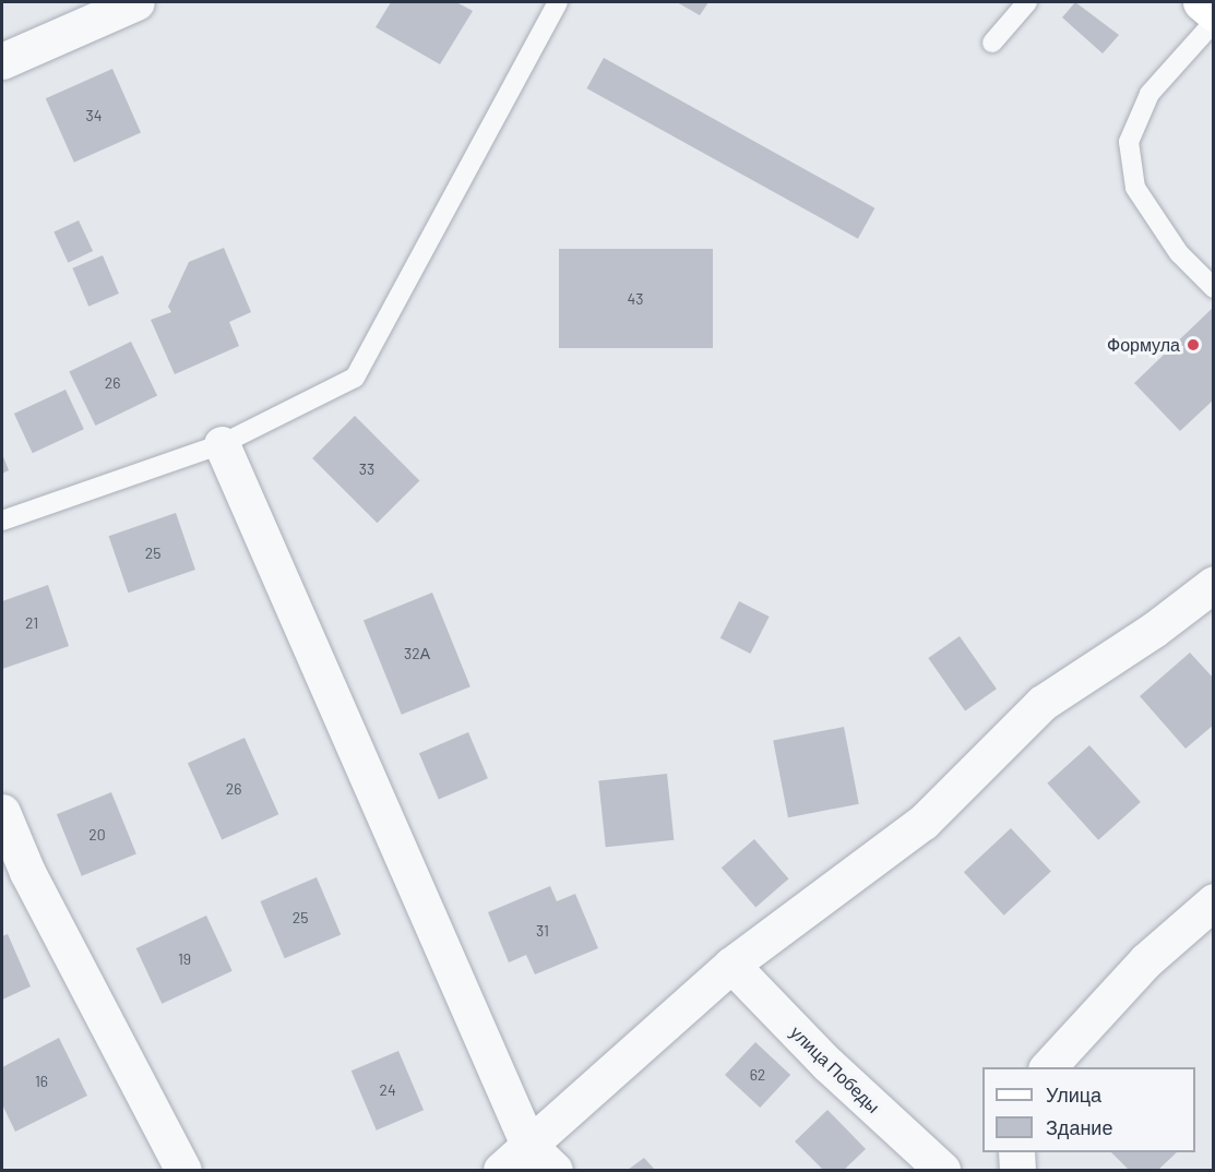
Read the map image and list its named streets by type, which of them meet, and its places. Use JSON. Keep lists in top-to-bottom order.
{
  "streets": {
    "street": ["улица Победы"]
  },
  "places": ["Формула"],
  "house_numbers": [
    "34",
    "43",
    "26",
    "33",
    "25",
    "21",
    "32А",
    "26",
    "20",
    "25",
    "31",
    "19",
    "62",
    "16",
    "24"
  ],
  "legend": ["Улица", "Здание"]
}
